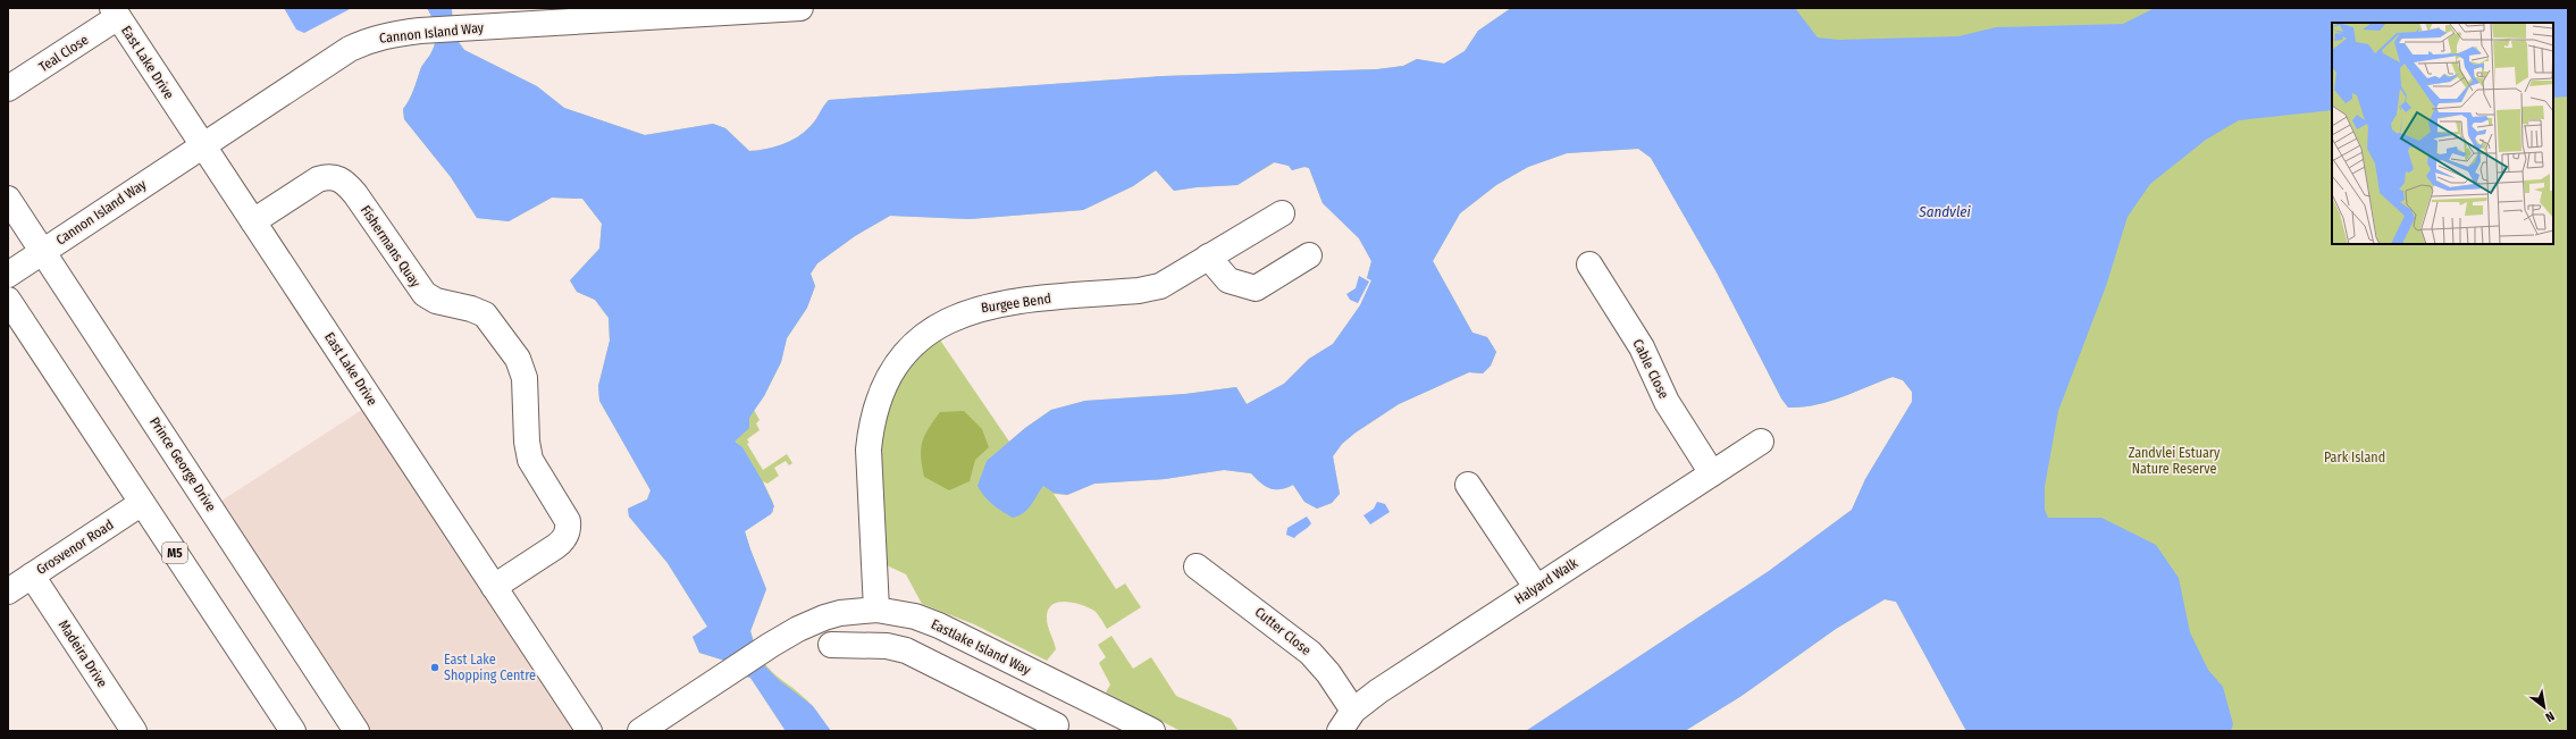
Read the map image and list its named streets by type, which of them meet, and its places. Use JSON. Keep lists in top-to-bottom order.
{
  "streets": {
    "street": [
      "Cannon Island Way",
      "Teal Close",
      "East Lake Drive",
      "Fishermans Quay",
      "Burgee Bend",
      "Cable Close",
      "Prince George Drive",
      "Grosvenor Road",
      "M5",
      "Halyard Walk",
      "Cutter Close",
      "Eastlake Island Way",
      "Madeira Drive"
    ]
  },
  "crossings": [
    ["Cannon Island Way", "East Lake Drive"],
    ["Cannon Island Way", "Prince George Drive"],
    ["Teal Close", "East Lake Drive"],
    ["East Lake Drive", "Fishermans Quay"],
    ["Burgee Bend", "Eastlake Island Way"],
    ["Cable Close", "Halyard Walk"],
    ["Grosvenor Road", "M5"],
    ["Grosvenor Road", "Madeira Drive"],
    ["Halyard Walk", "Cutter Close"]
  ],
  "water": ["Sandvlei"],
  "parks": ["Zandvlei Estuary Nature Reserve", "Park Island"],
  "places": ["East Lake Shopping Centre"],
  "north": "bottom right"
}
